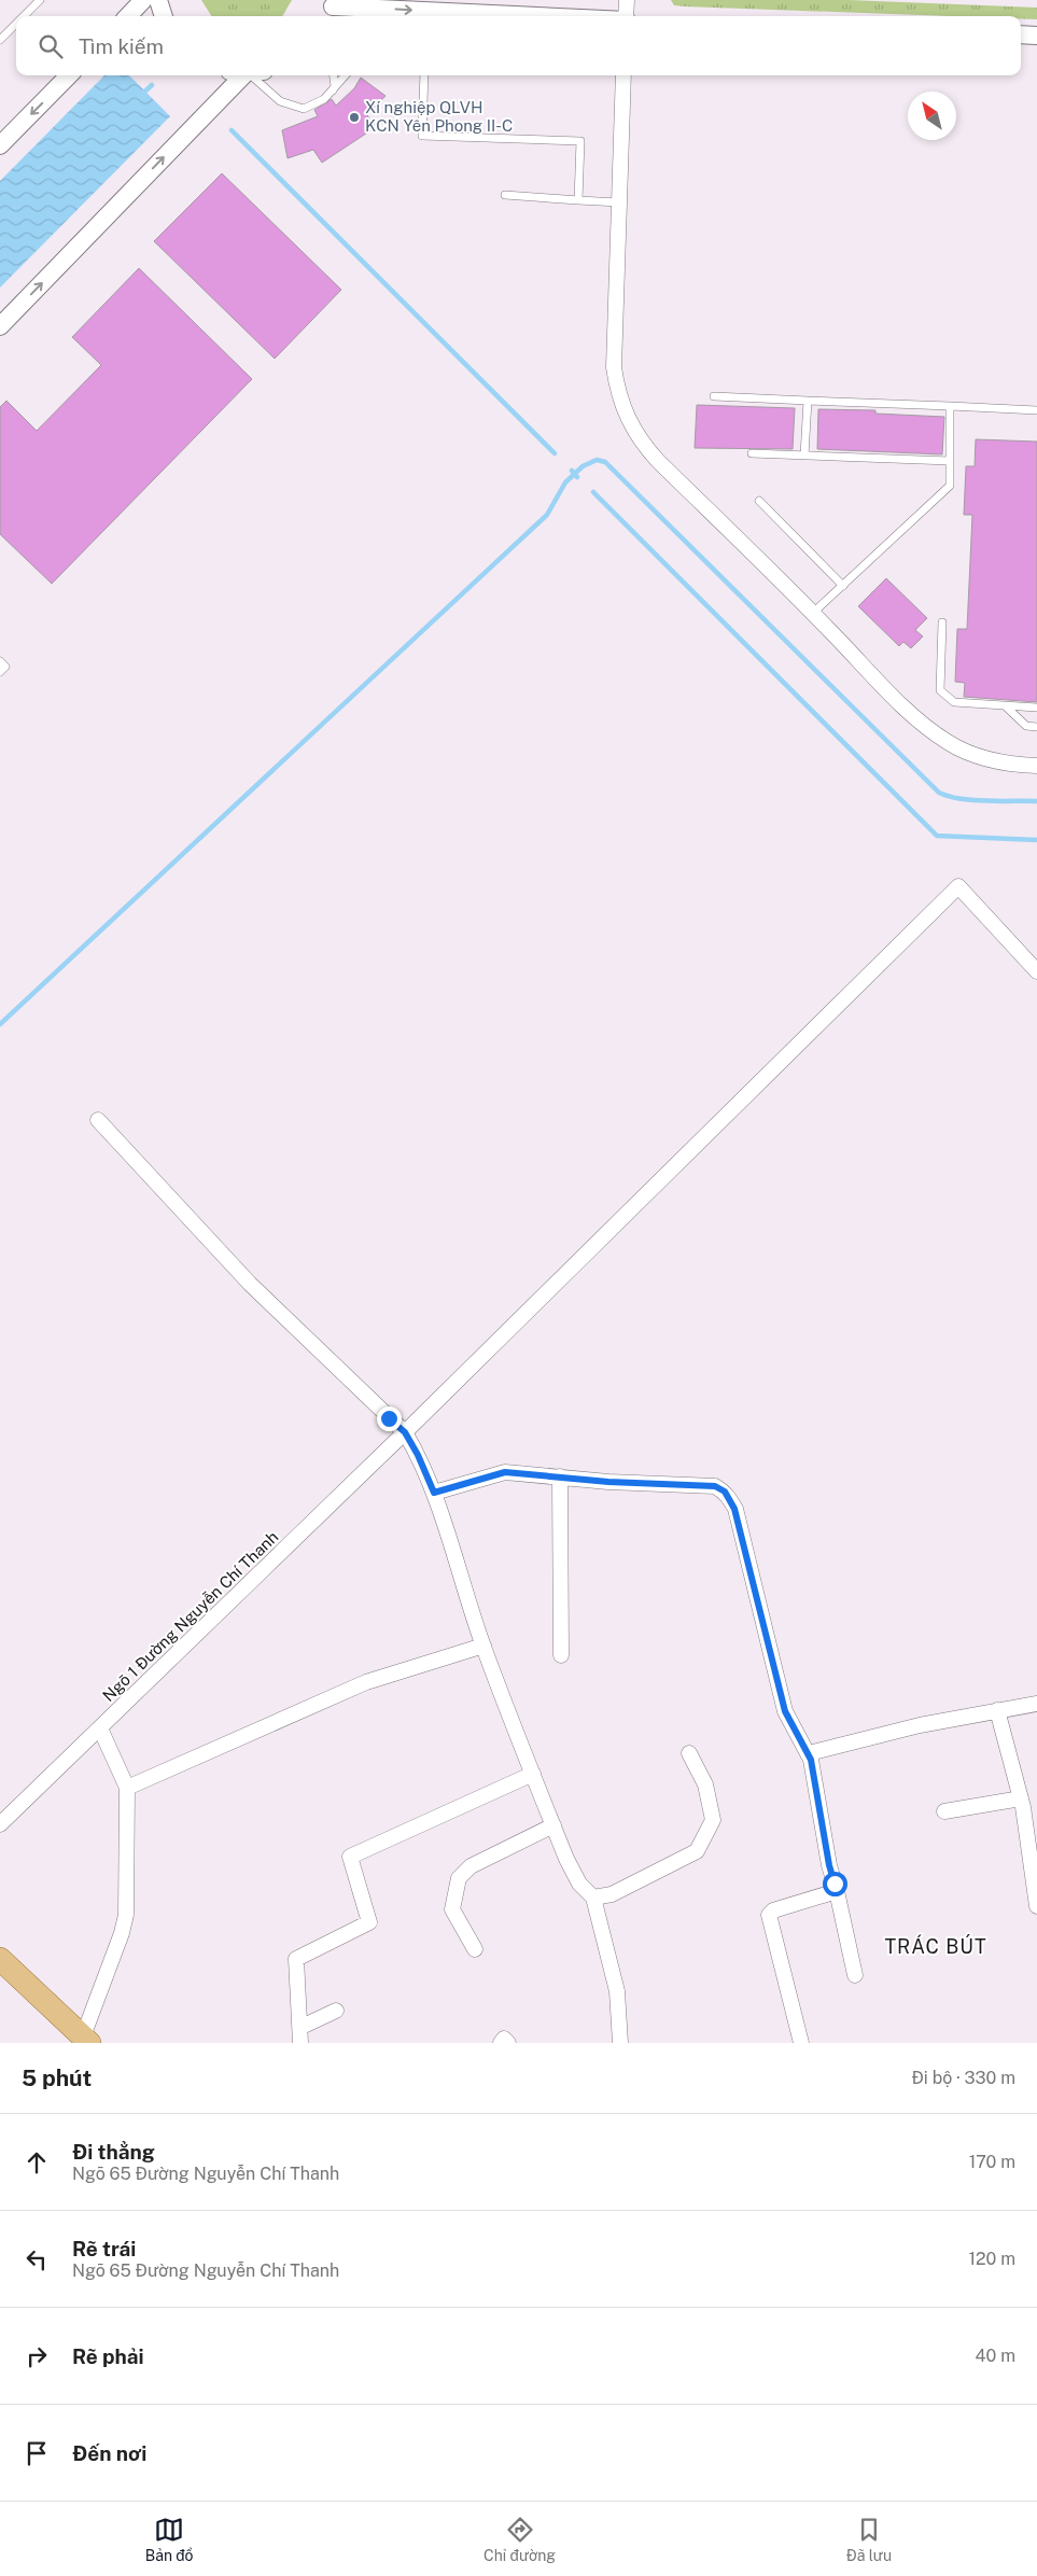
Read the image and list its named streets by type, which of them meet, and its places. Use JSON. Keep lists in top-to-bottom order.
{
  "streets": {
    "street": ["Ngõ 1 Đường Nguyễn Chí Thanh"]
  },
  "districts": ["TRÁC BÚT"],
  "places": ["Xí nghiệp QLVH KCN Yên Phong II-C"],
  "north": "top left",
  "page": {
    "search": "Tìm kiếm",
    "heading": ["5 phút", "Đi bộ · 330 m"],
    "list": [
      ["Đi thẳng", "Ngõ 65 Đường Nguyễn Chí Thanh", "170 m"],
      ["Rẽ trái", "Ngõ 65 Đường Nguyễn Chí Thanh", "120 m"],
      ["Rẽ phải", "40 m"],
      "Đến nơi"
    ],
    "nav": ["Bản đồ", "Chỉ đường", "Đã lưu"]
  }
}
